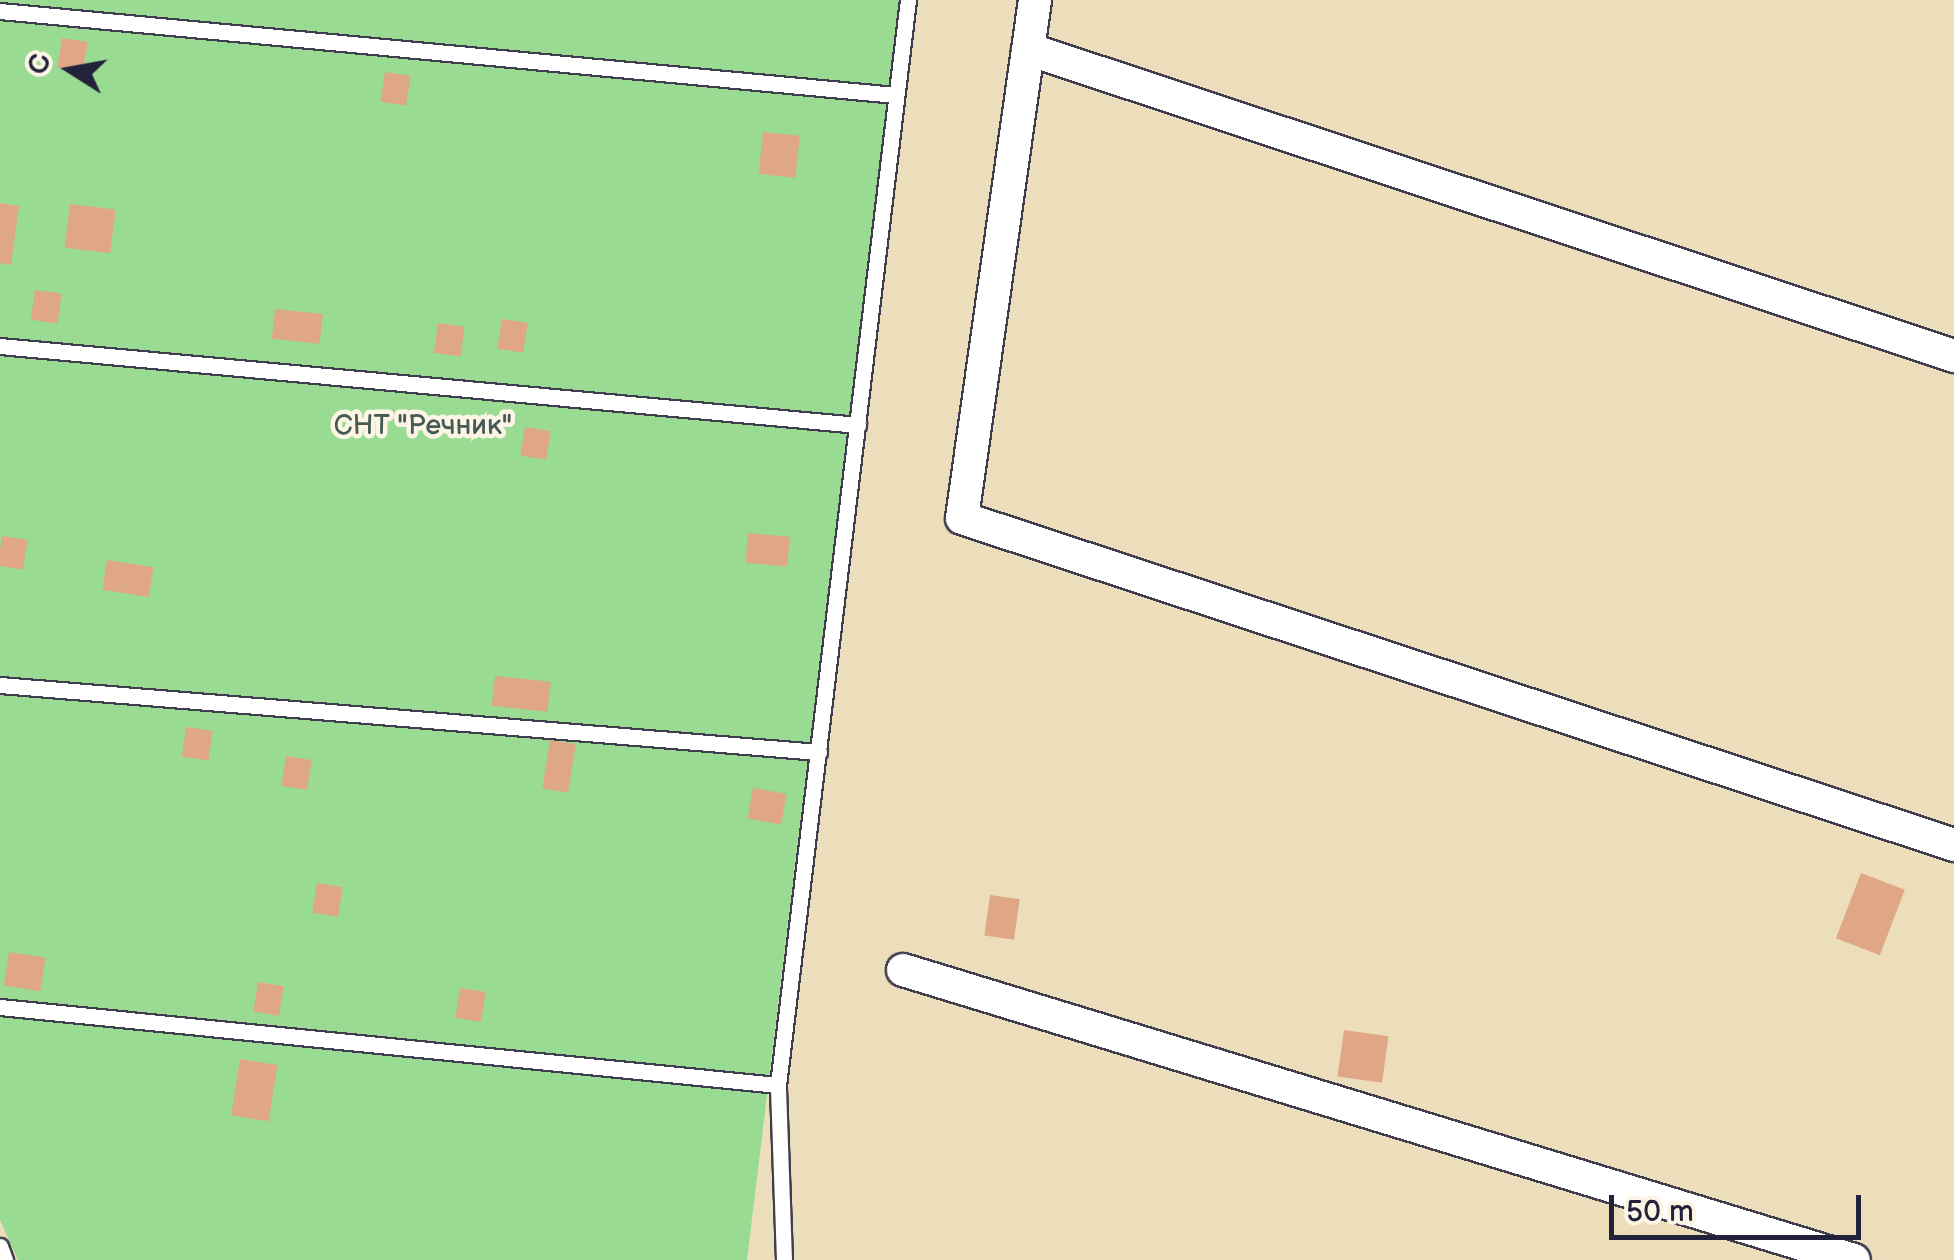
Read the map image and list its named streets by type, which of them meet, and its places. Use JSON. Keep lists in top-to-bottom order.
{
  "parks": ["СНТ \"Речник\""],
  "scale_bar": "50 m",
  "north": "left"
}
